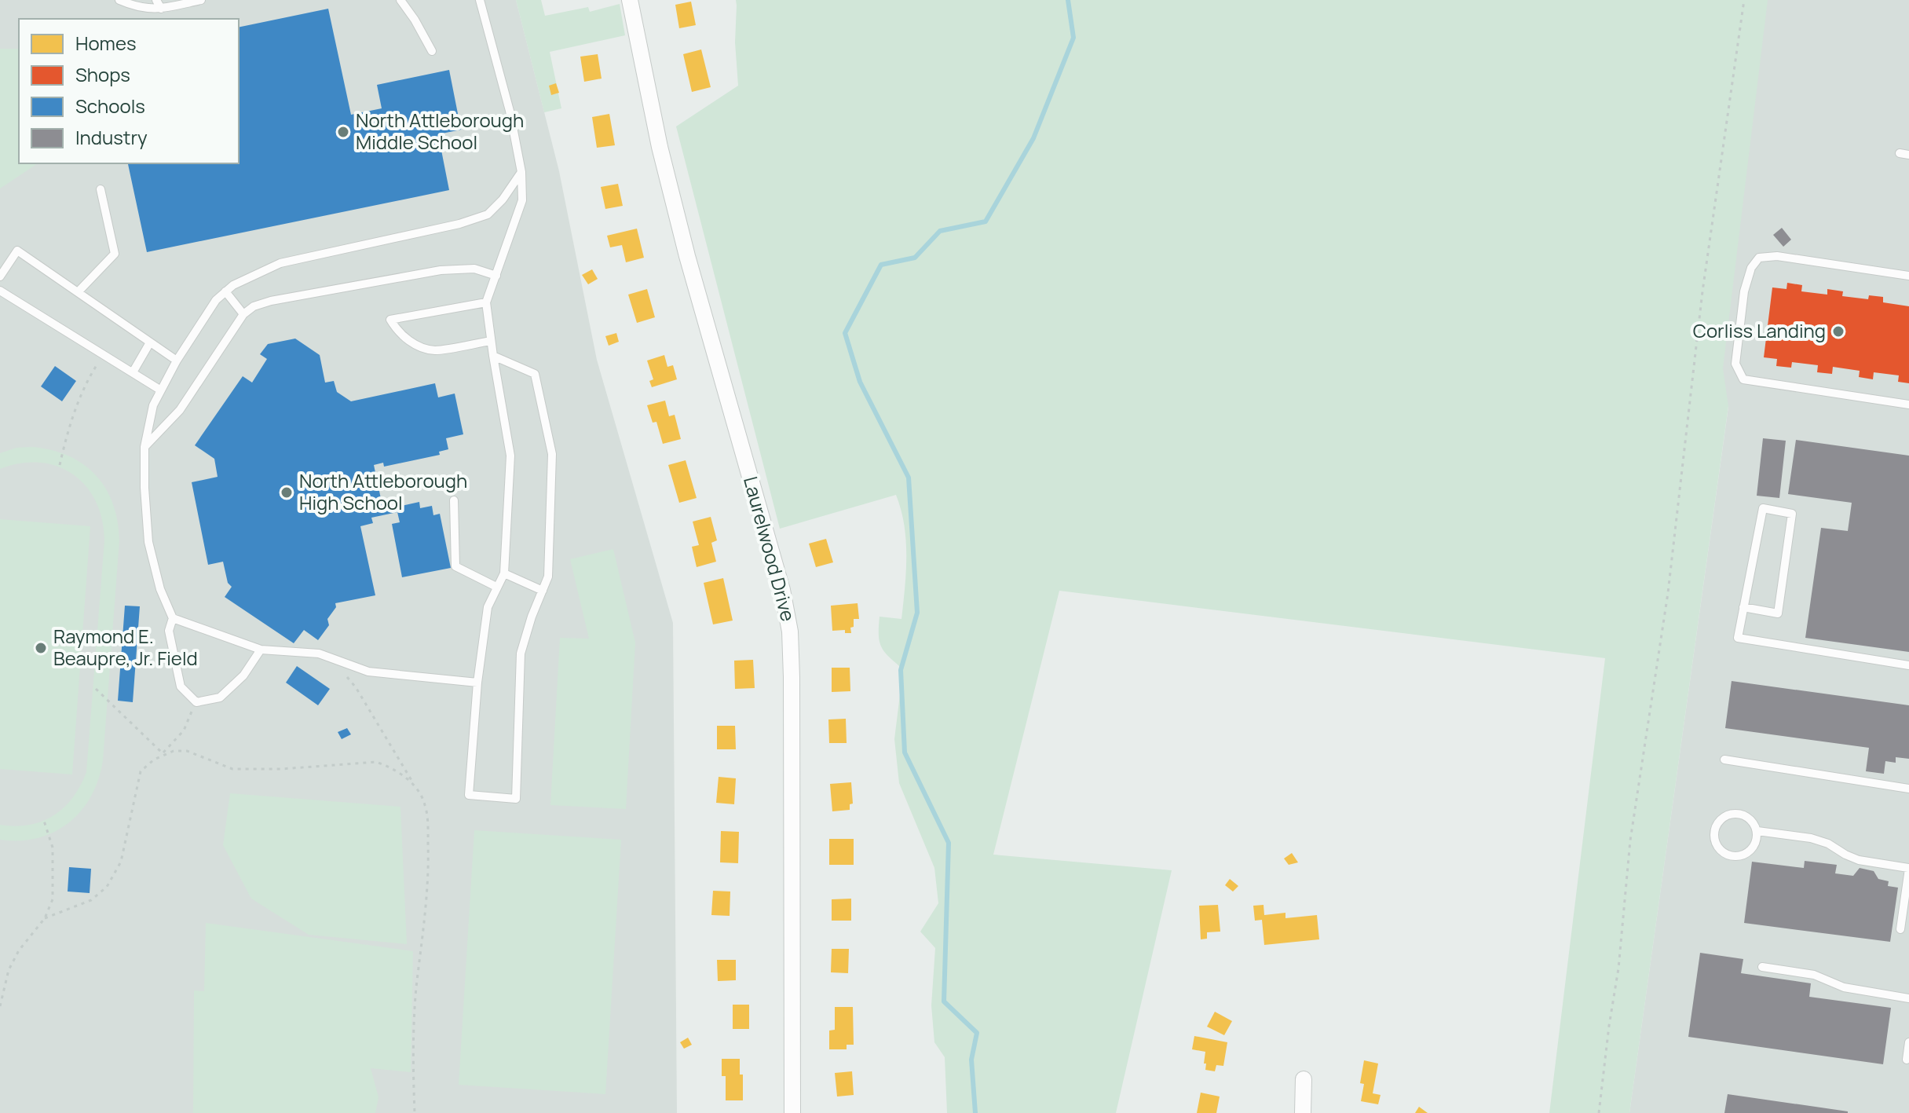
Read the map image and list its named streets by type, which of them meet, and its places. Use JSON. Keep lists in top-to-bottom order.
{
  "streets": {
    "street": ["Laurelwood Drive"]
  },
  "places": [
    "North Attleborough Middle School",
    "Corliss Landing",
    "North Attleborough High School",
    "Raymond E. Beaupre, Jr. Field"
  ],
  "legend": [
    "Homes",
    "Shops",
    "Schools",
    "Industry"
  ]
}
